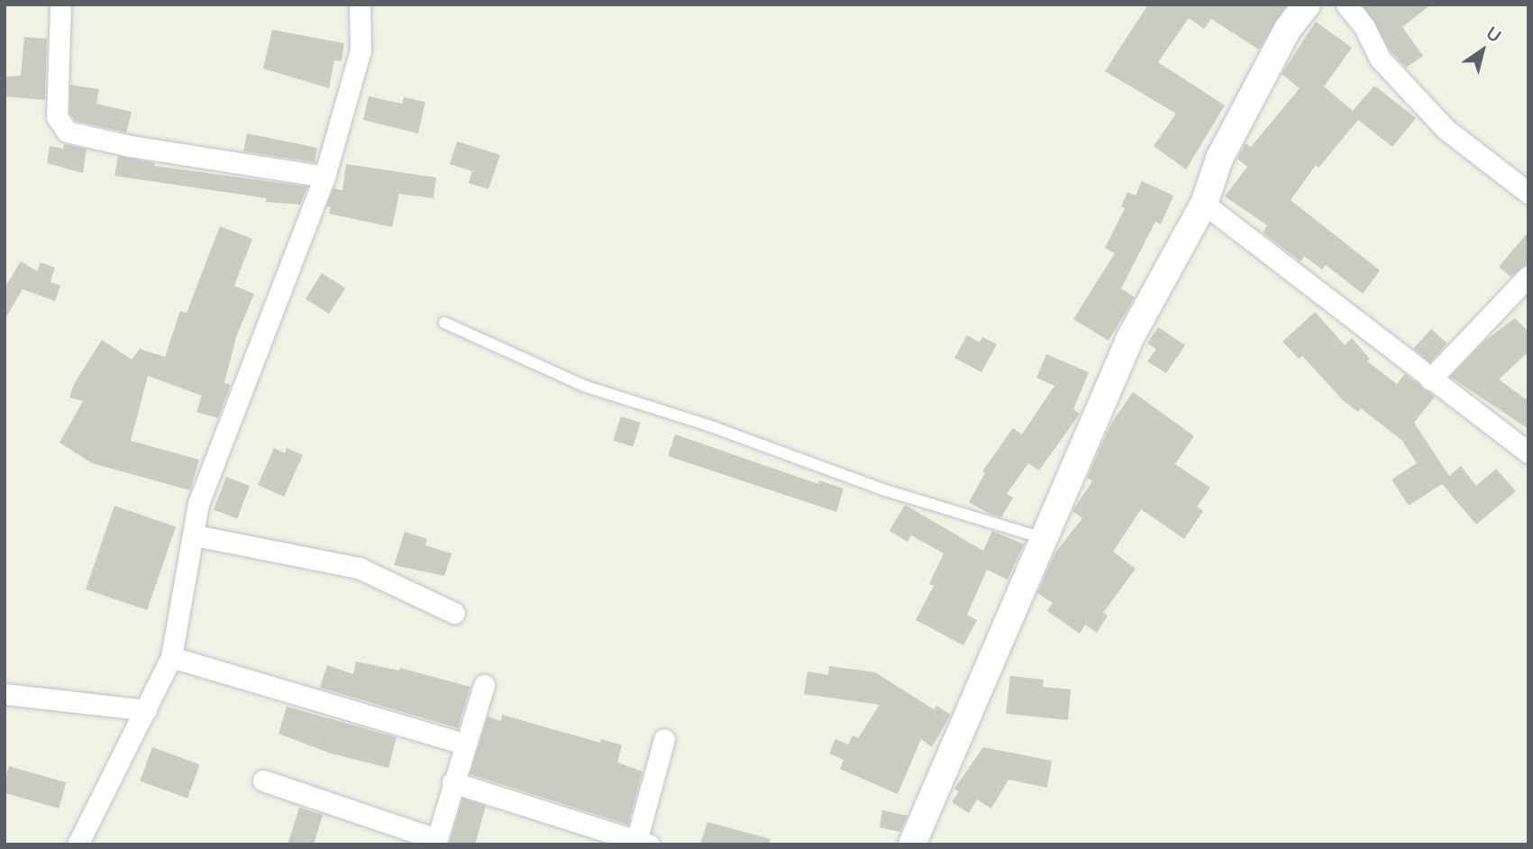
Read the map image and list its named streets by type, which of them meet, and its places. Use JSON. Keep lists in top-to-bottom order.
{
  "north": "top right"
}
